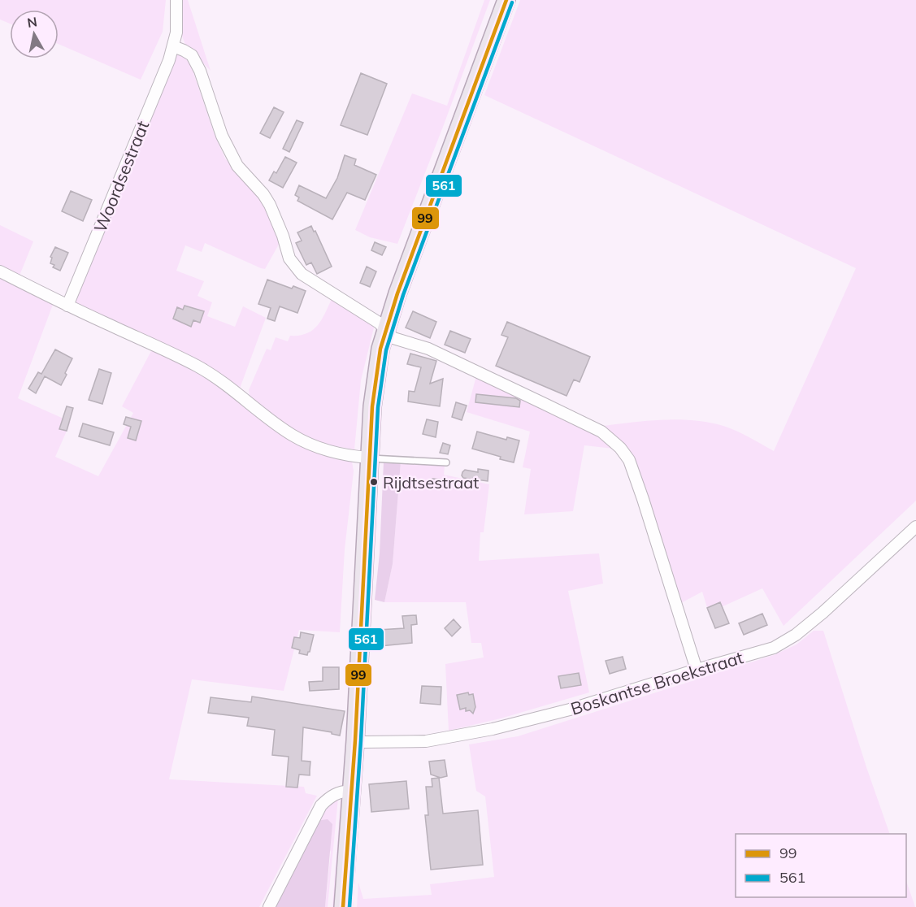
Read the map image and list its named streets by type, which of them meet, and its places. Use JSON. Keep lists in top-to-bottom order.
{
  "streets": {
    "street": ["Woordsestraat", "Boskantse Broekstraat"]
  },
  "places": ["Rijdtsestraat"],
  "lines": ["transit line 99", "transit line 561"],
  "legend": ["99", "561"],
  "north": "top"
}
